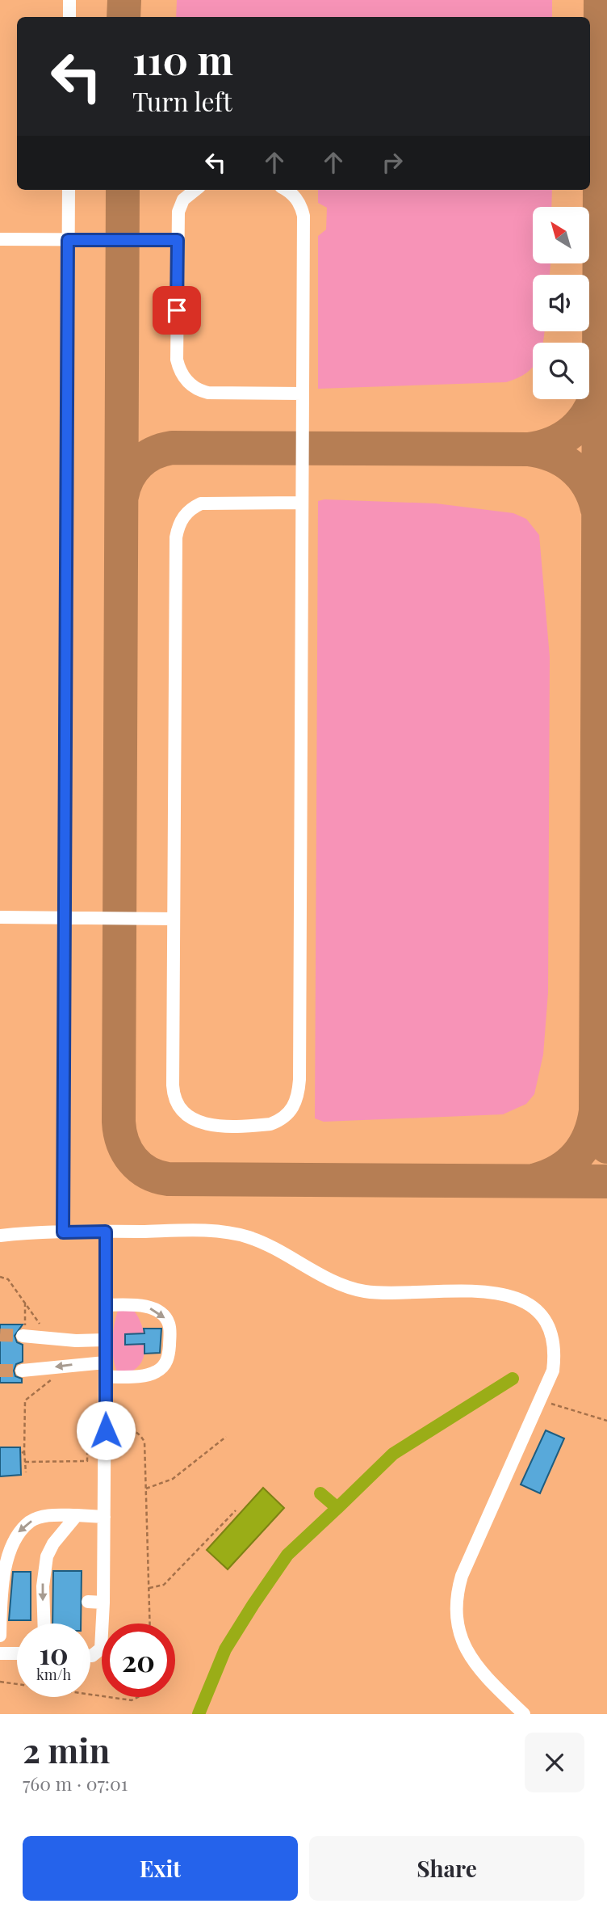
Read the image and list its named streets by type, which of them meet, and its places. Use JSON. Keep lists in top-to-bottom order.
{
  "north": "top left",
  "page": {
    "turn": ["110 m", "Turn left"],
    "speed": "10 km/h",
    "limit": "20",
    "heading": ["2 min", "760 m · 07:01"],
    "buttons": ["Exit", "Share"]
  }
}
